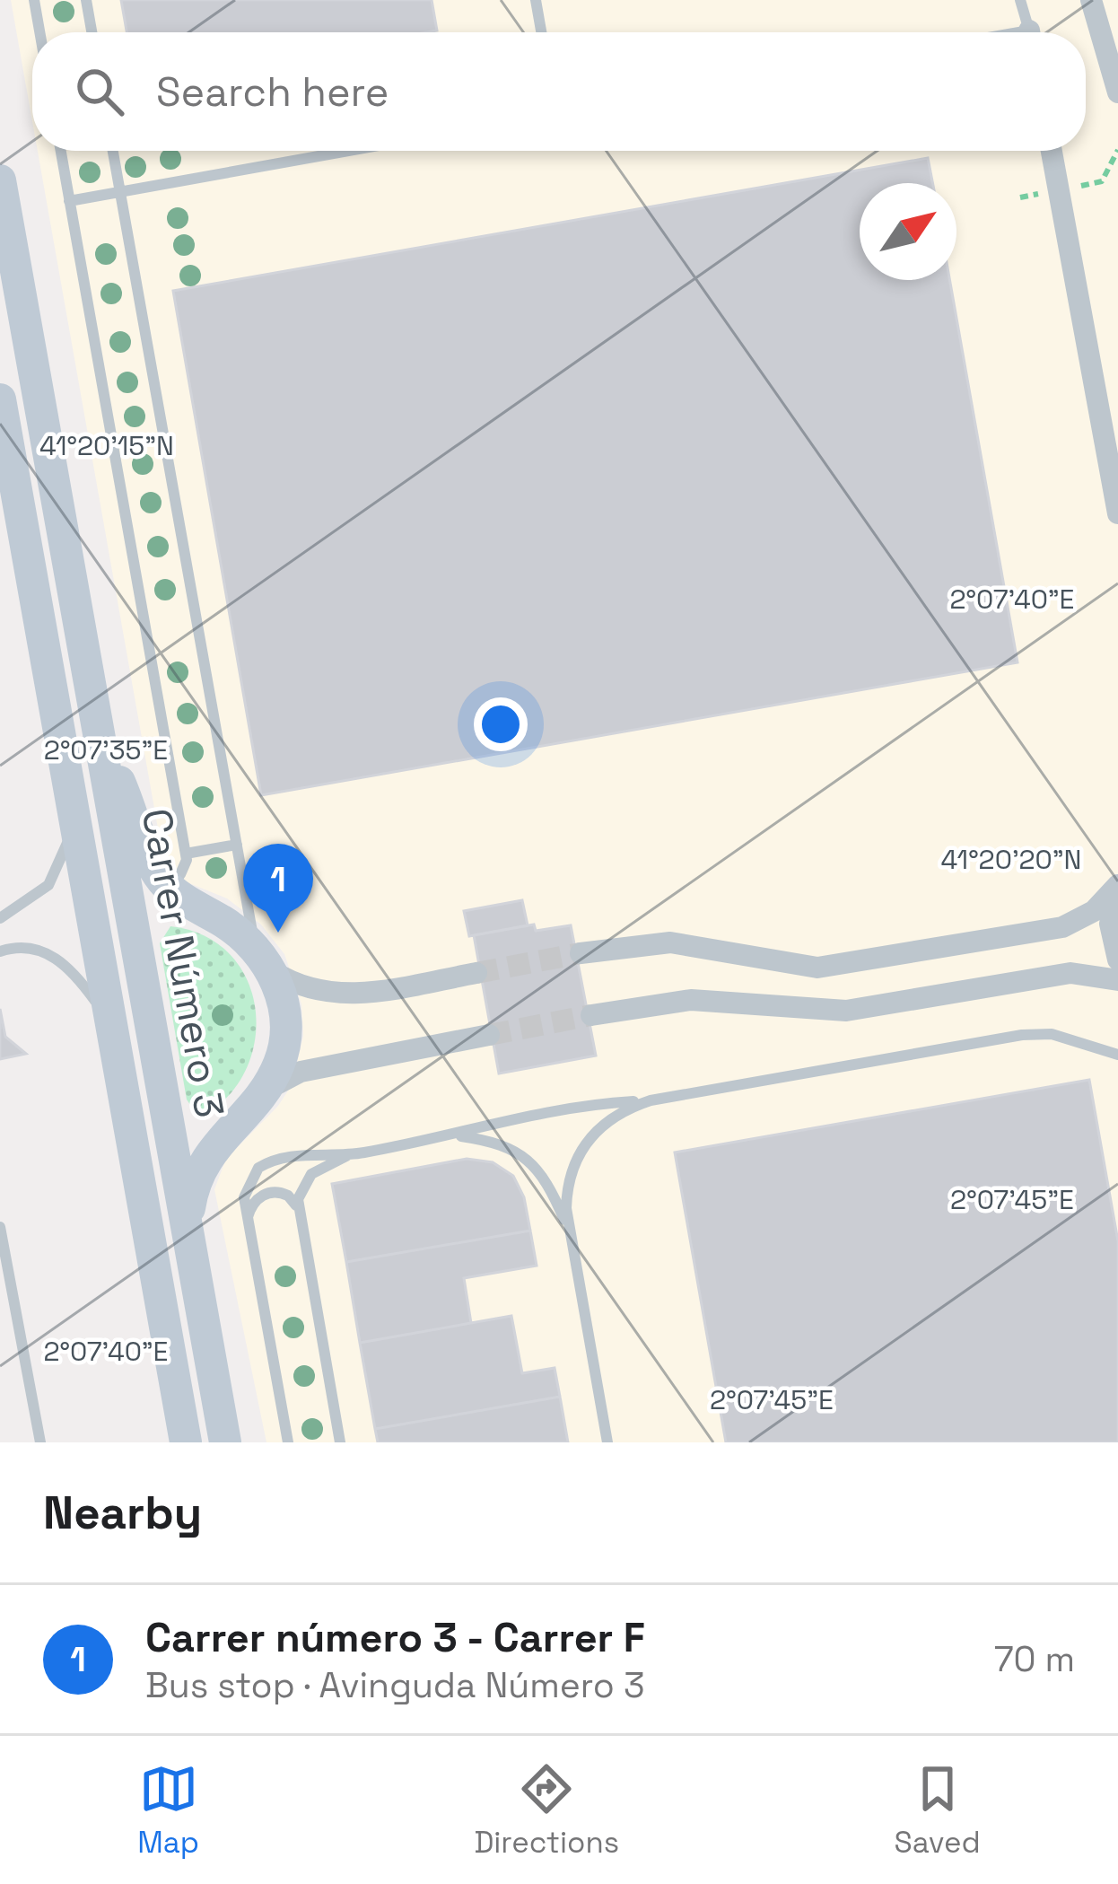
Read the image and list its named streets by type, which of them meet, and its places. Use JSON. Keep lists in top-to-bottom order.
{
  "streets": {
    "main road": ["Carrer Número 3"]
  },
  "north": "top right",
  "page": {
    "search": "Search here",
    "pins": "1",
    "heading": "Nearby",
    "list": [
      {
        "mark": "1",
        "name": "Carrer número 3 - Carrer F",
        "note": "Bus stop · Avinguda Número 3",
        "value": "70 m"
      }
    ],
    "nav": ["Map", "Directions", "Saved"]
  },
  "coordinates": [
    "41°20'15\"N",
    "2°07'40\"E",
    "2°07'35\"E",
    "41°20'20\"N",
    "2°07'45\"E"
  ]
}
